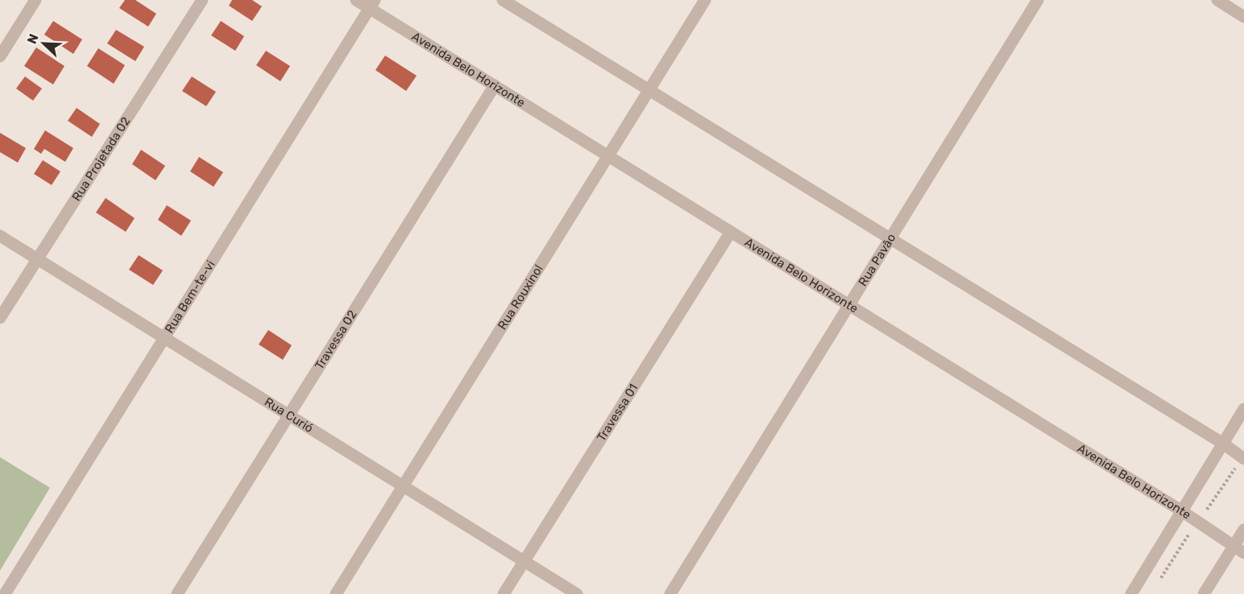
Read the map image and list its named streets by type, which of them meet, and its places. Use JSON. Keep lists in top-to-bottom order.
{
  "streets": {
    "street": [
      "Avenida Belo Horizonte",
      "Rua Projetada 02",
      "Rua Pavão",
      "Rua Bem-te-vi",
      "Rua Rouxinol",
      "Travessa 02",
      "Travessa 01",
      "Rua Curió"
    ]
  },
  "crossings": [
    ["Avenida Belo Horizonte", "Rua Pavão"],
    ["Avenida Belo Horizonte", "Rua Bem-te-vi"],
    ["Avenida Belo Horizonte", "Rua Rouxinol"],
    ["Avenida Belo Horizonte", "Travessa 02"],
    ["Avenida Belo Horizonte", "Travessa 01"],
    ["Rua Projetada 02", "Rua Curió"],
    ["Rua Bem-te-vi", "Rua Curió"],
    ["Rua Rouxinol", "Rua Curió"],
    ["Travessa 02", "Rua Curió"],
    ["Travessa 01", "Rua Curió"]
  ],
  "north": "top left"
}
